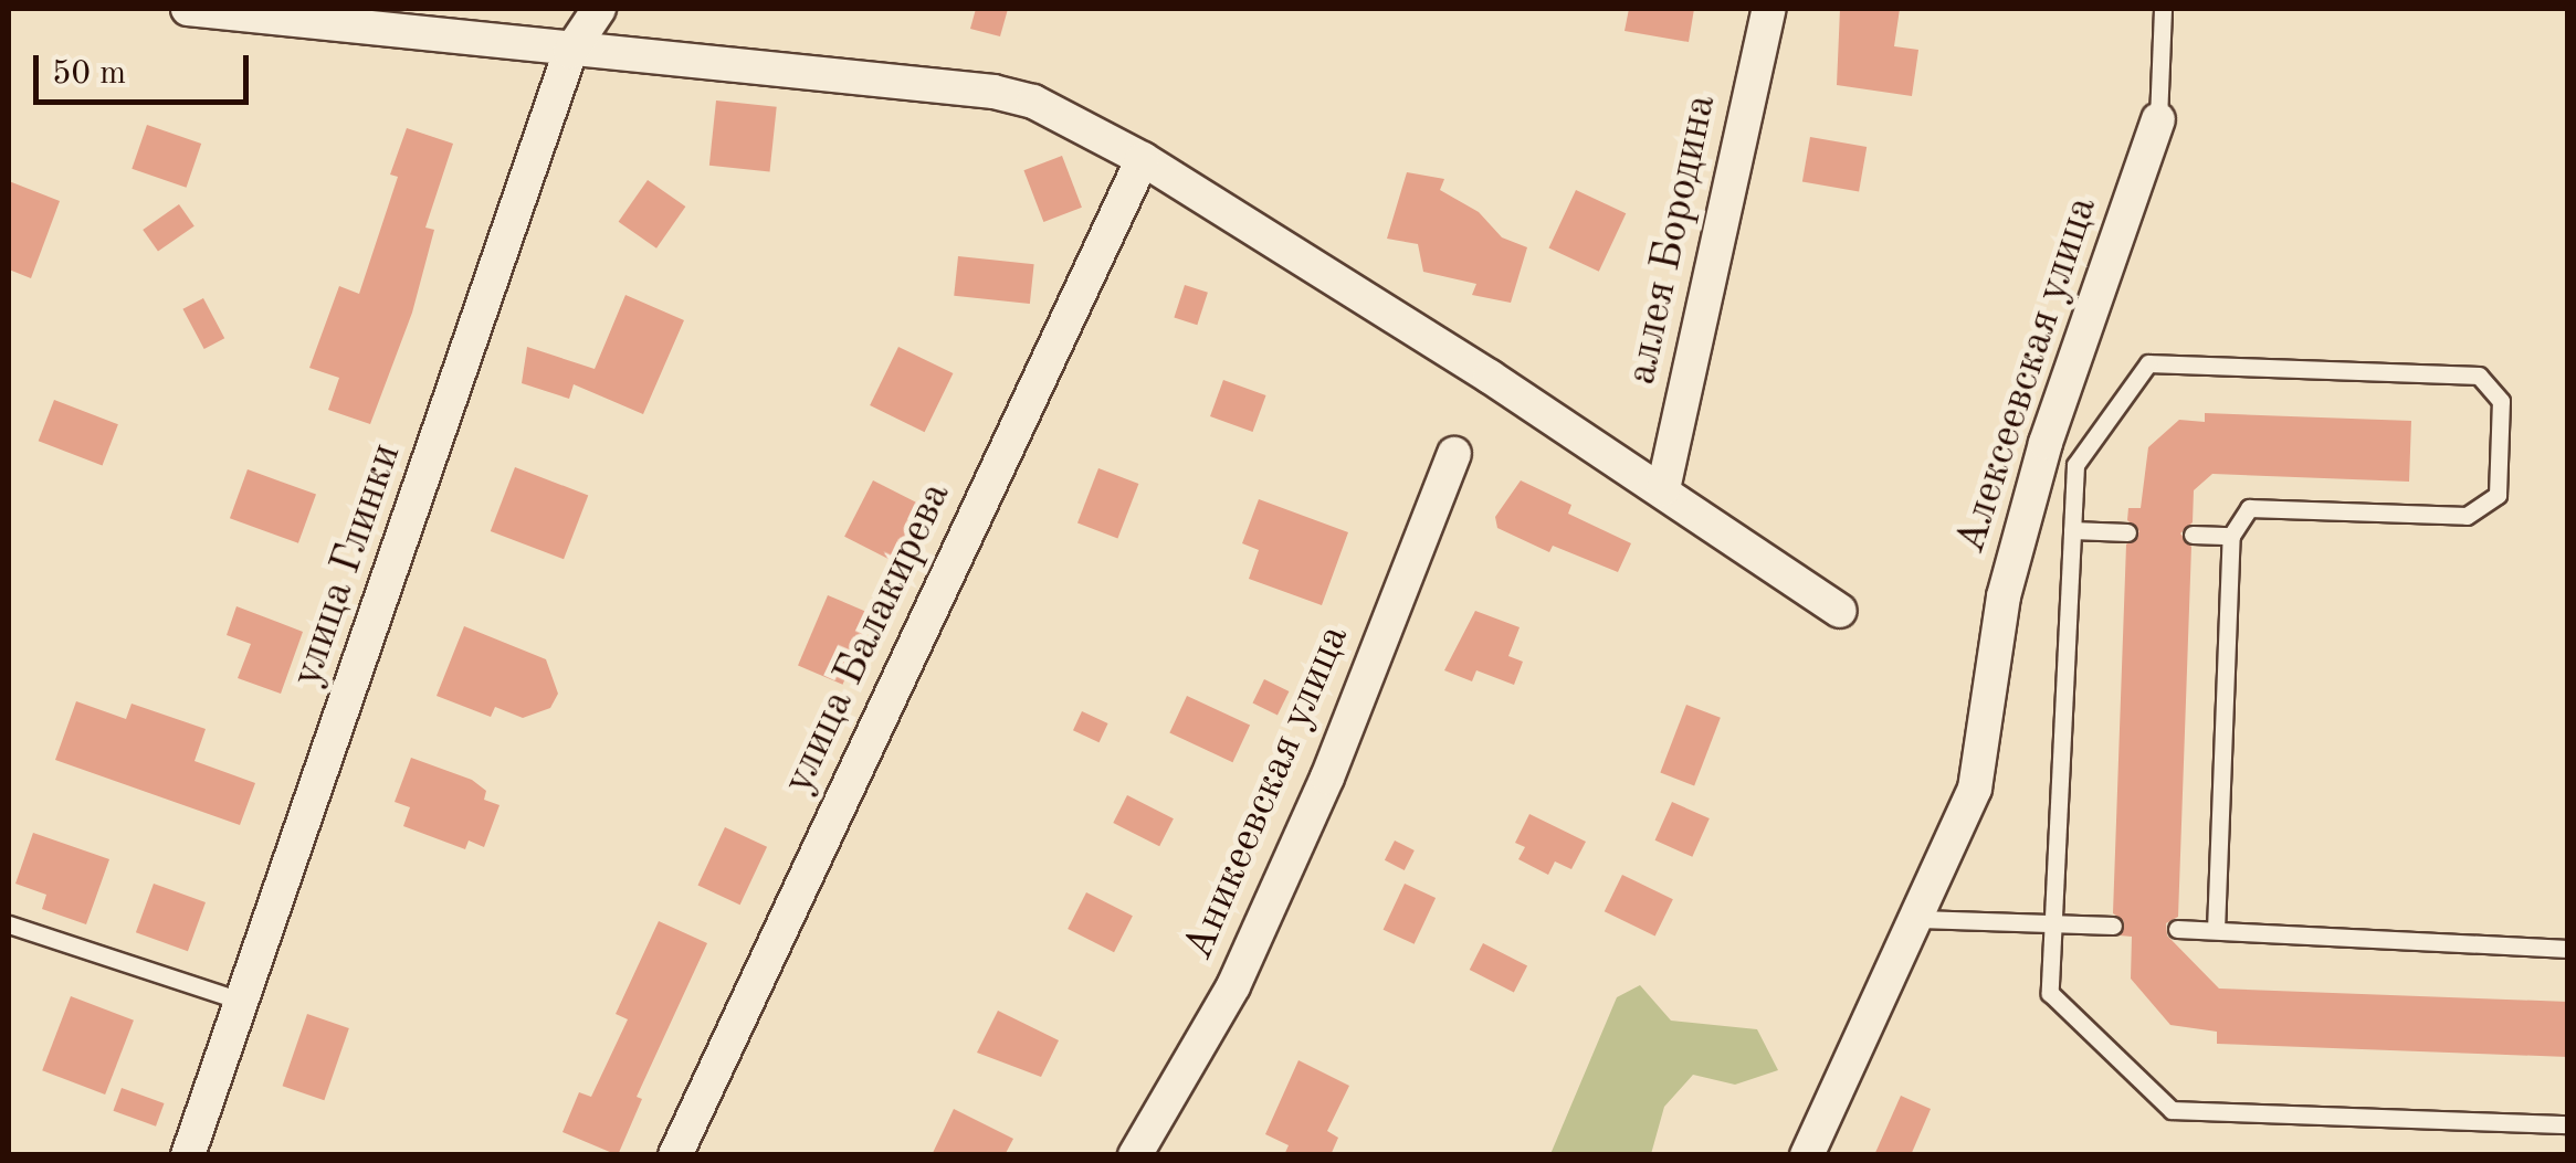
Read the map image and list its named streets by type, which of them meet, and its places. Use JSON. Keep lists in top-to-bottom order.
{
  "streets": {
    "street": [
      "аллея Бородина",
      "Алексеевская улица",
      "улица Глинки",
      "улица Балакирева",
      "Аникеевская улица"
    ]
  },
  "scale_bar": "50 m"
}
